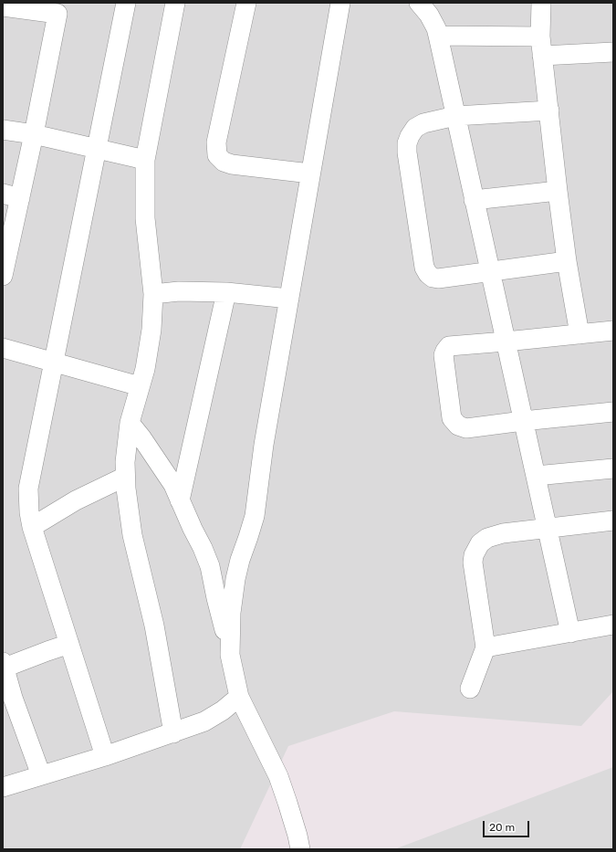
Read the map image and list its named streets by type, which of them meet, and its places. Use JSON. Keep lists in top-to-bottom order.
{
  "scale_bar": "20 m"
}
